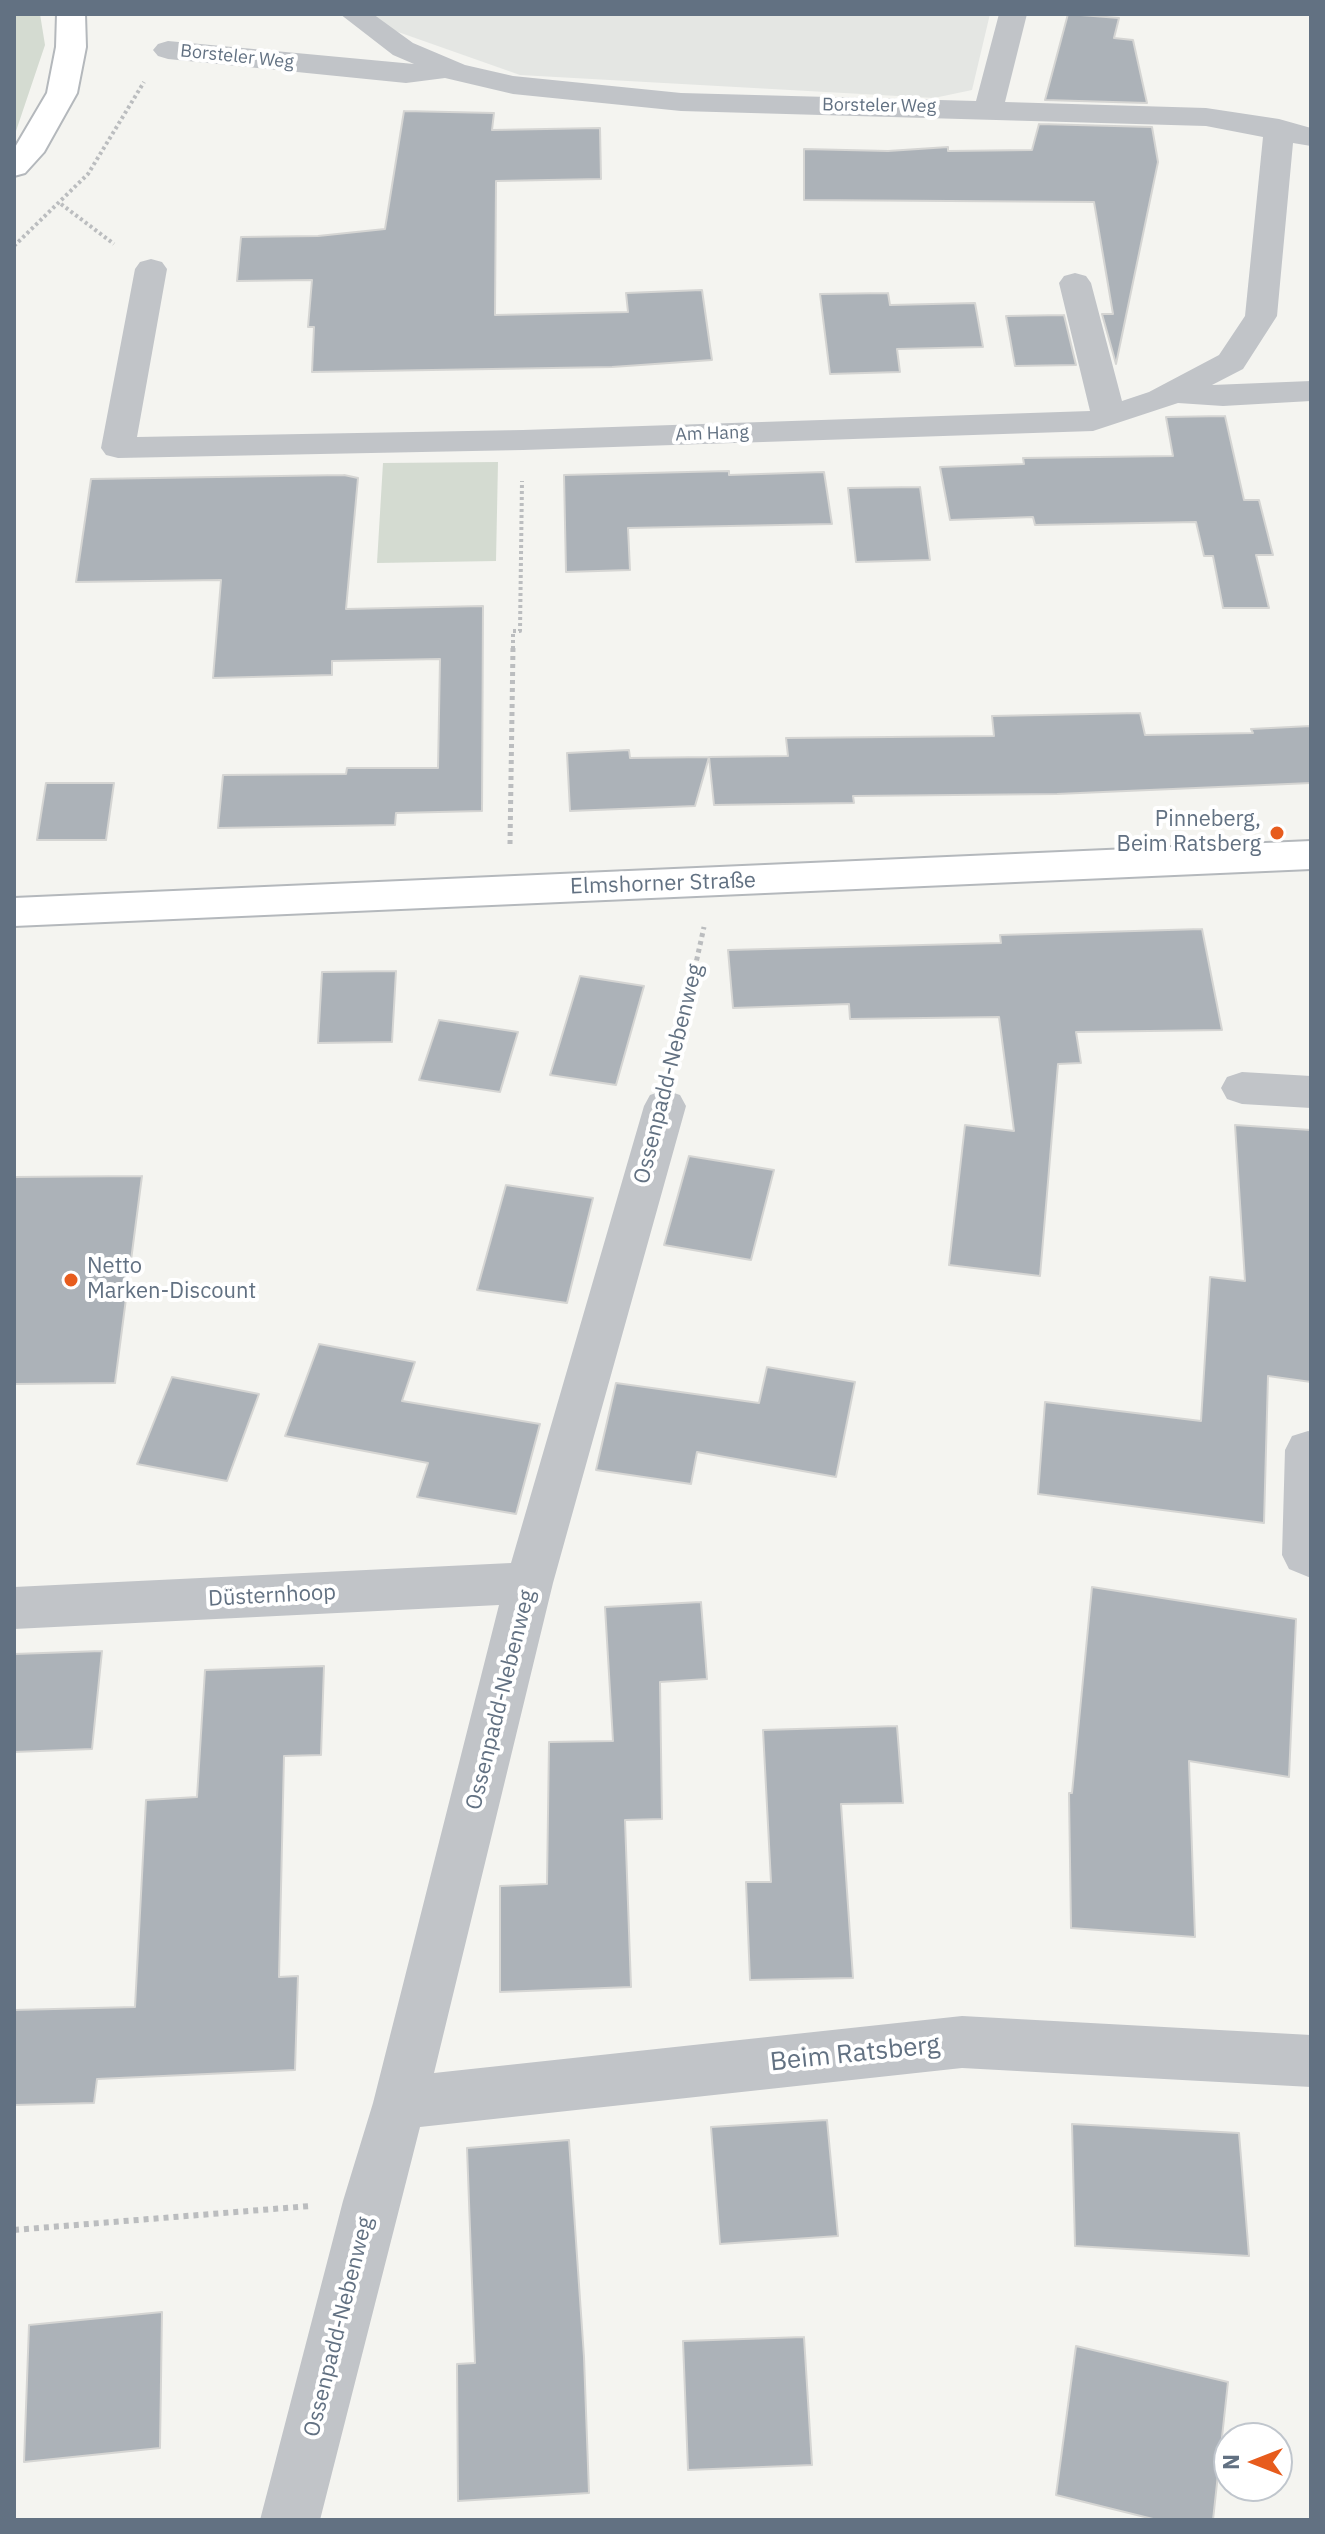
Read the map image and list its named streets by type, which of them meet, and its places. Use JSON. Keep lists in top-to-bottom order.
{
  "streets": {
    "main road": ["Elmshorner Straße"],
    "street": [
      "Borsteler Weg",
      "Am Hang",
      "Ossenpadd-Nebenweg",
      "Düsternhoop",
      "Beim Ratsberg"
    ]
  },
  "crossings": [
    ["Borsteler Weg", "Am Hang"],
    ["Elmshorner Straße", "Ossenpadd-Nebenweg"],
    ["Ossenpadd-Nebenweg", "Düsternhoop"],
    ["Ossenpadd-Nebenweg", "Beim Ratsberg"]
  ],
  "places": ["Pinneberg, Beim Ratsberg", "Netto Marken-Discount"],
  "north": "left"
}
